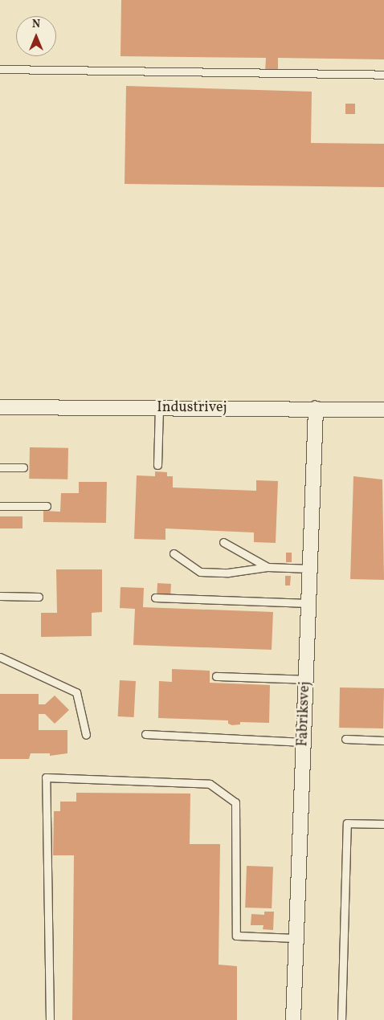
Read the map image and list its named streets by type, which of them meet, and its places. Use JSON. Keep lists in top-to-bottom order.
{
  "streets": {
    "street": ["Industrivej", "Fabriksvej"]
  },
  "crossings": [
    ["Industrivej", "Fabriksvej"]
  ],
  "north": "top"
}
